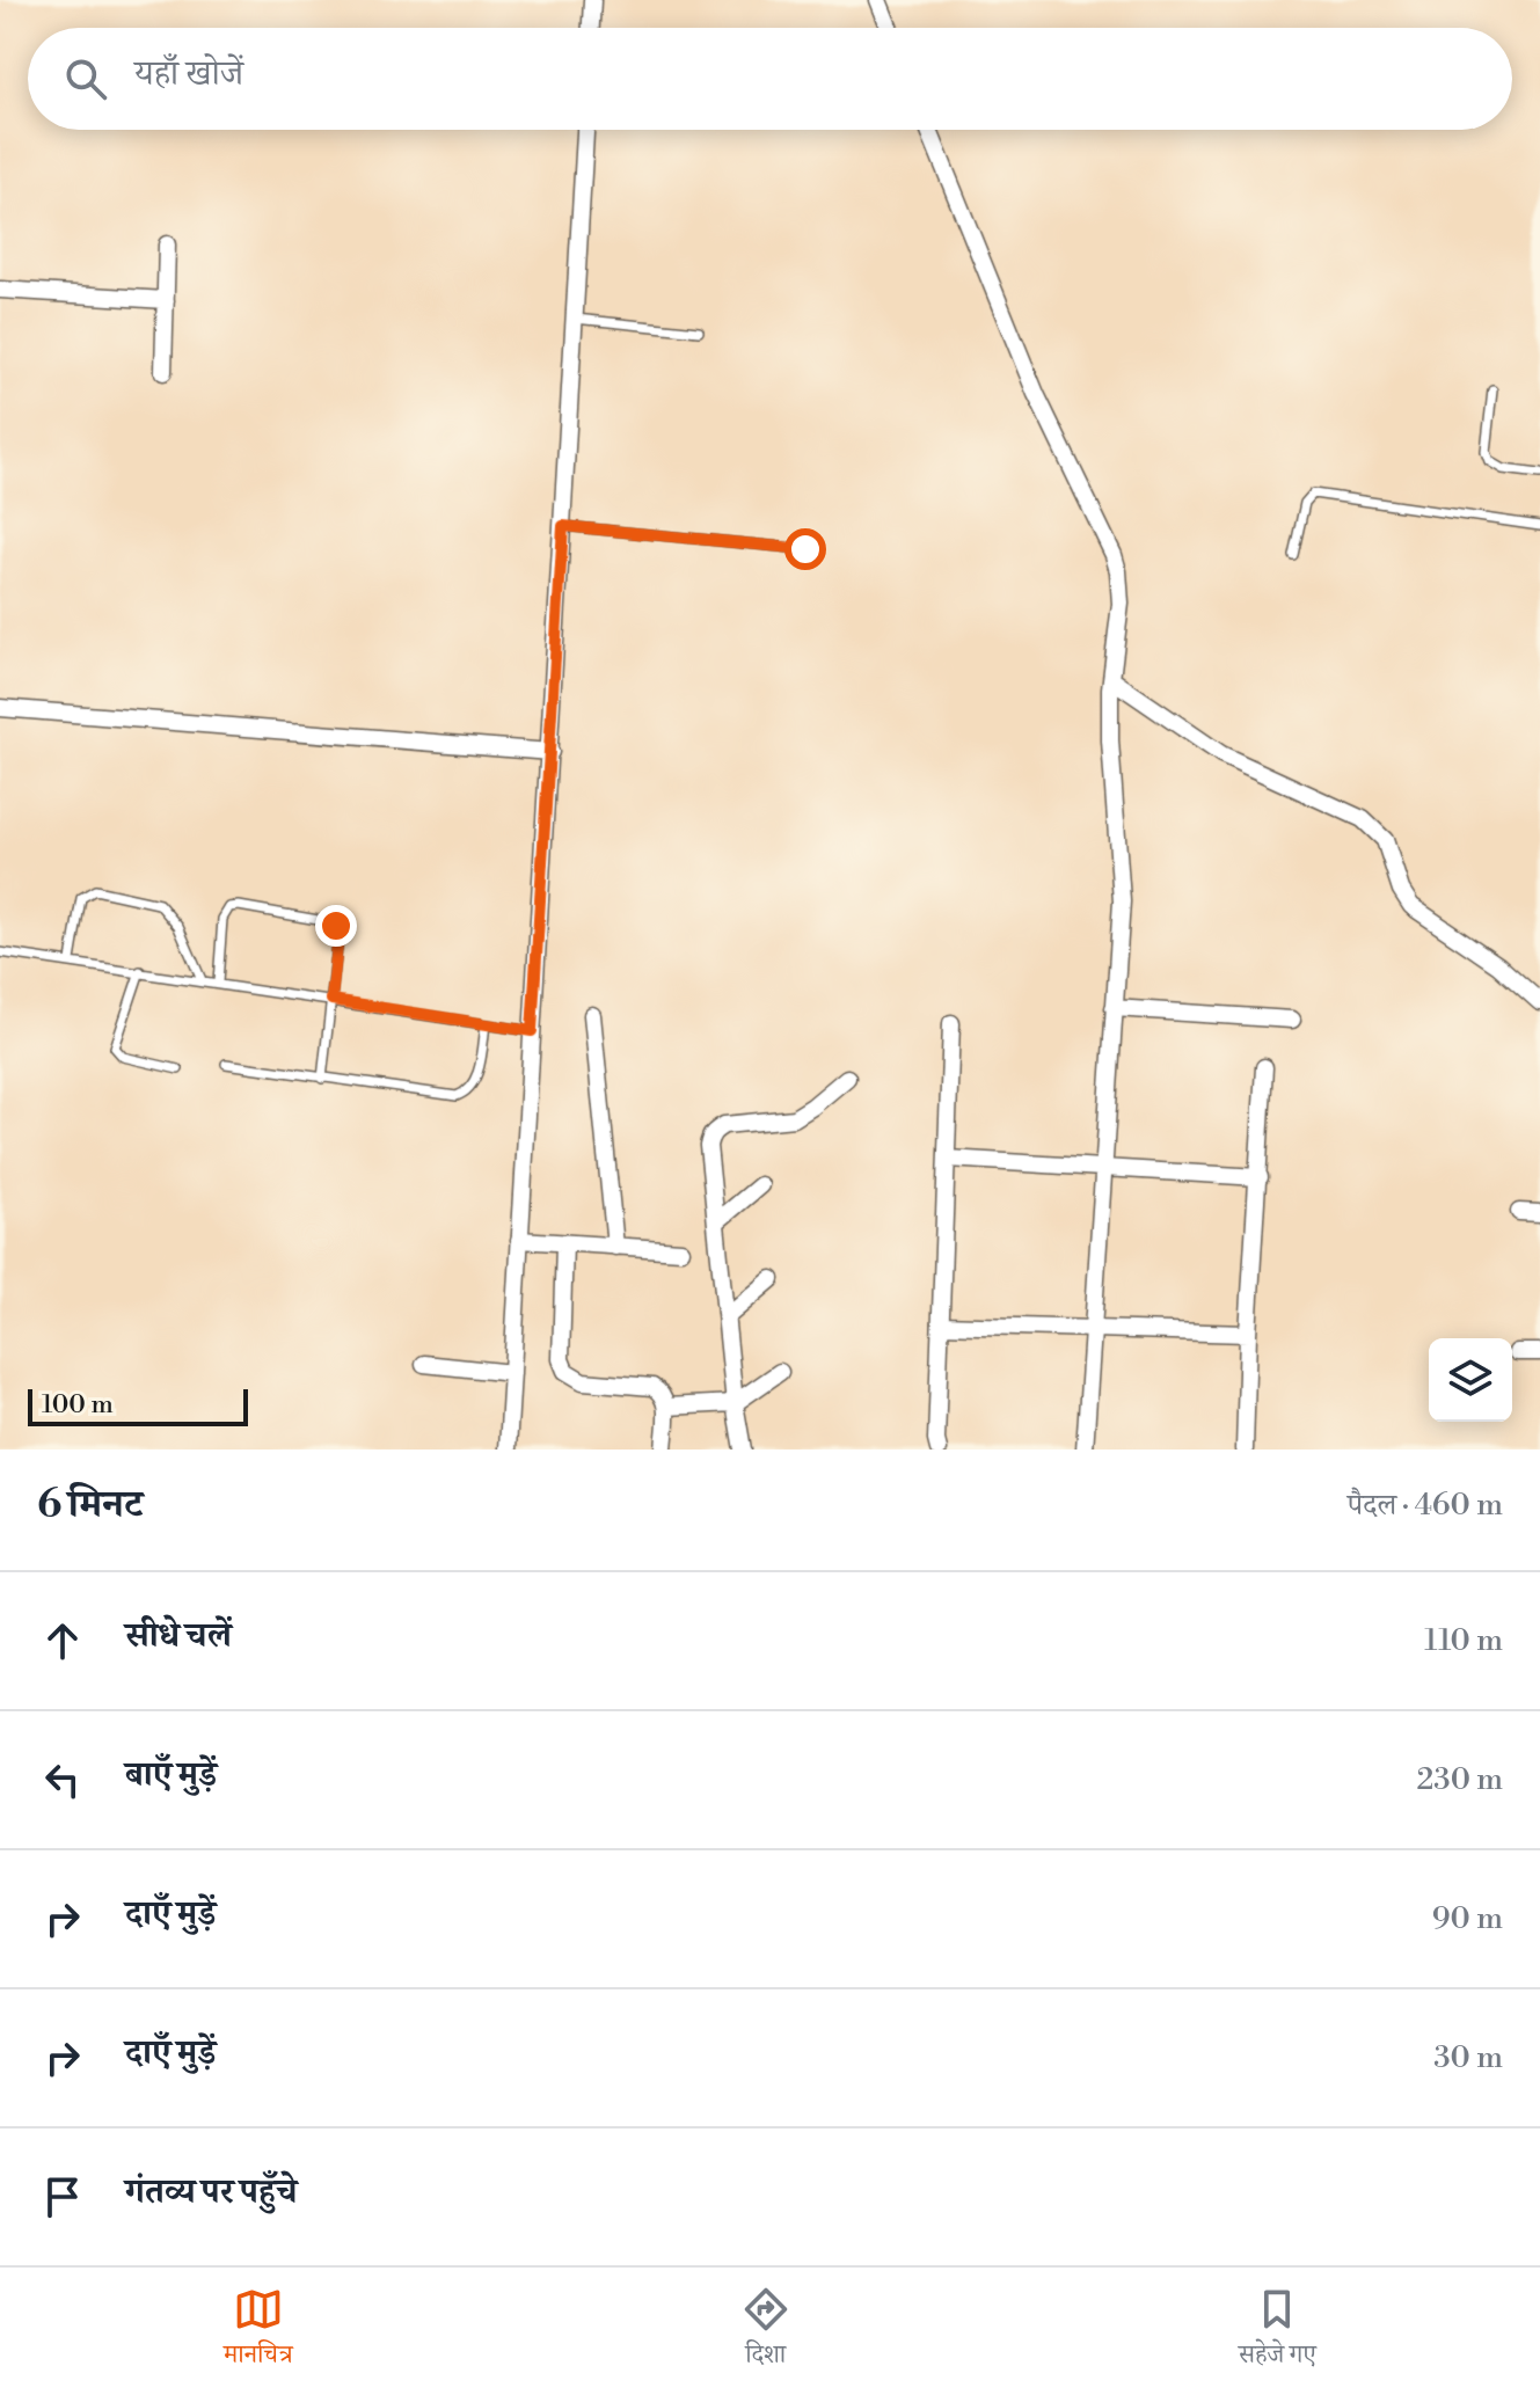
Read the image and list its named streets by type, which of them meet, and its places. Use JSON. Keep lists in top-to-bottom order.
{
  "scale_bar": "100 m",
  "page": {
    "search": "यहाँ खोजें",
    "scale": "100 m",
    "heading": ["6 मिनट", "पैदल · 460 m"],
    "list": [
      ["सीधे चलें", "110 m"],
      ["बाएँ मुड़ें", "230 m"],
      ["दाएँ मुड़ें", "90 m"],
      ["दाएँ मुड़ें", "30 m"],
      "गंतव्य पर पहुँचे"
    ],
    "nav": ["मानचित्र", "दिशा", "सहेजे गए"]
  }
}
